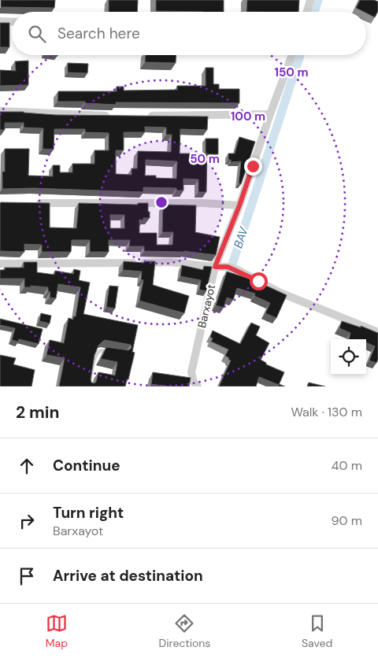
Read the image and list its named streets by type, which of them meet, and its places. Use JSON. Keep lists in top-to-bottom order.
{
  "streets": {
    "street": ["Barxayot"]
  },
  "water": ["BAV"],
  "page": {
    "search": "Search here",
    "heading": ["2 min", "Walk · 130 m"],
    "list": [
      ["Continue", "40 m"],
      ["Turn right", "Barxayot", "90 m"],
      "Arrive at destination"
    ],
    "nav": ["Map", "Directions", "Saved"]
  },
  "rings": ["150 m", "100 m", "50 m"]
}
